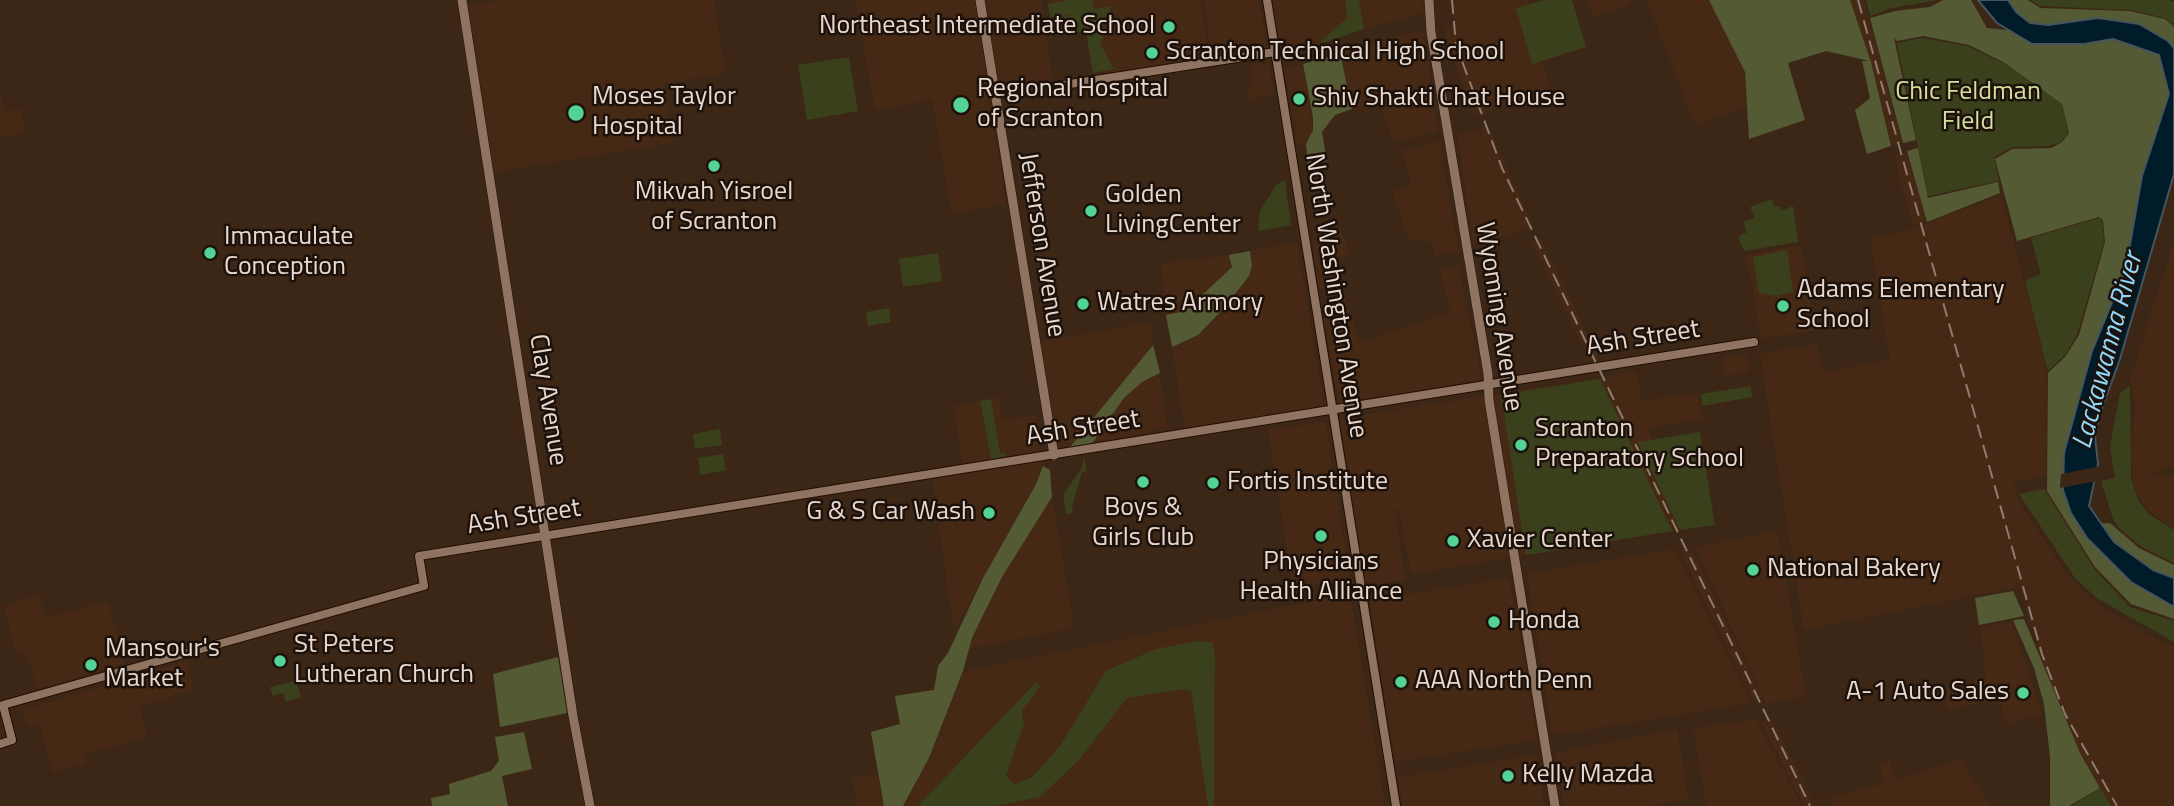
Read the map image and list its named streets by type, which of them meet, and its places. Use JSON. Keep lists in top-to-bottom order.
{
  "streets": {
    "main road": ["Jefferson Avenue", "Wyoming Avenue", "Clay Avenue"],
    "street": ["North Washington Avenue", "Ash Street"]
  },
  "crossings": [
    ["Jefferson Avenue", "Ash Street"],
    ["North Washington Avenue", "Ash Street"],
    ["Wyoming Avenue", "Ash Street"],
    ["Ash Street", "Clay Avenue"]
  ],
  "water": ["Lackawanna River"],
  "parks": ["Chic Feldman Field"],
  "places": [
    "Northeast Intermediate School",
    "Scranton Technical High School",
    "Shiv Shakti Chat House",
    "Regional Hospital of Scranton",
    "Moses Taylor Hospital",
    "Mikvah Yisroel of Scranton",
    "Golden LivingCenter",
    "Immaculate Conception",
    "Watres Armory",
    "Adams Elementary School",
    "Scranton Preparatory School",
    "Boys & Girls Club",
    "Fortis Institute",
    "G & S Car Wash",
    "Physicians Health Alliance",
    "Xavier Center",
    "National Bakery",
    "Honda",
    "St Peters Lutheran Church",
    "Mansour's Market",
    "AAA North Penn",
    "A-1 Auto Sales",
    "Kelly Mazda"
  ]
}
